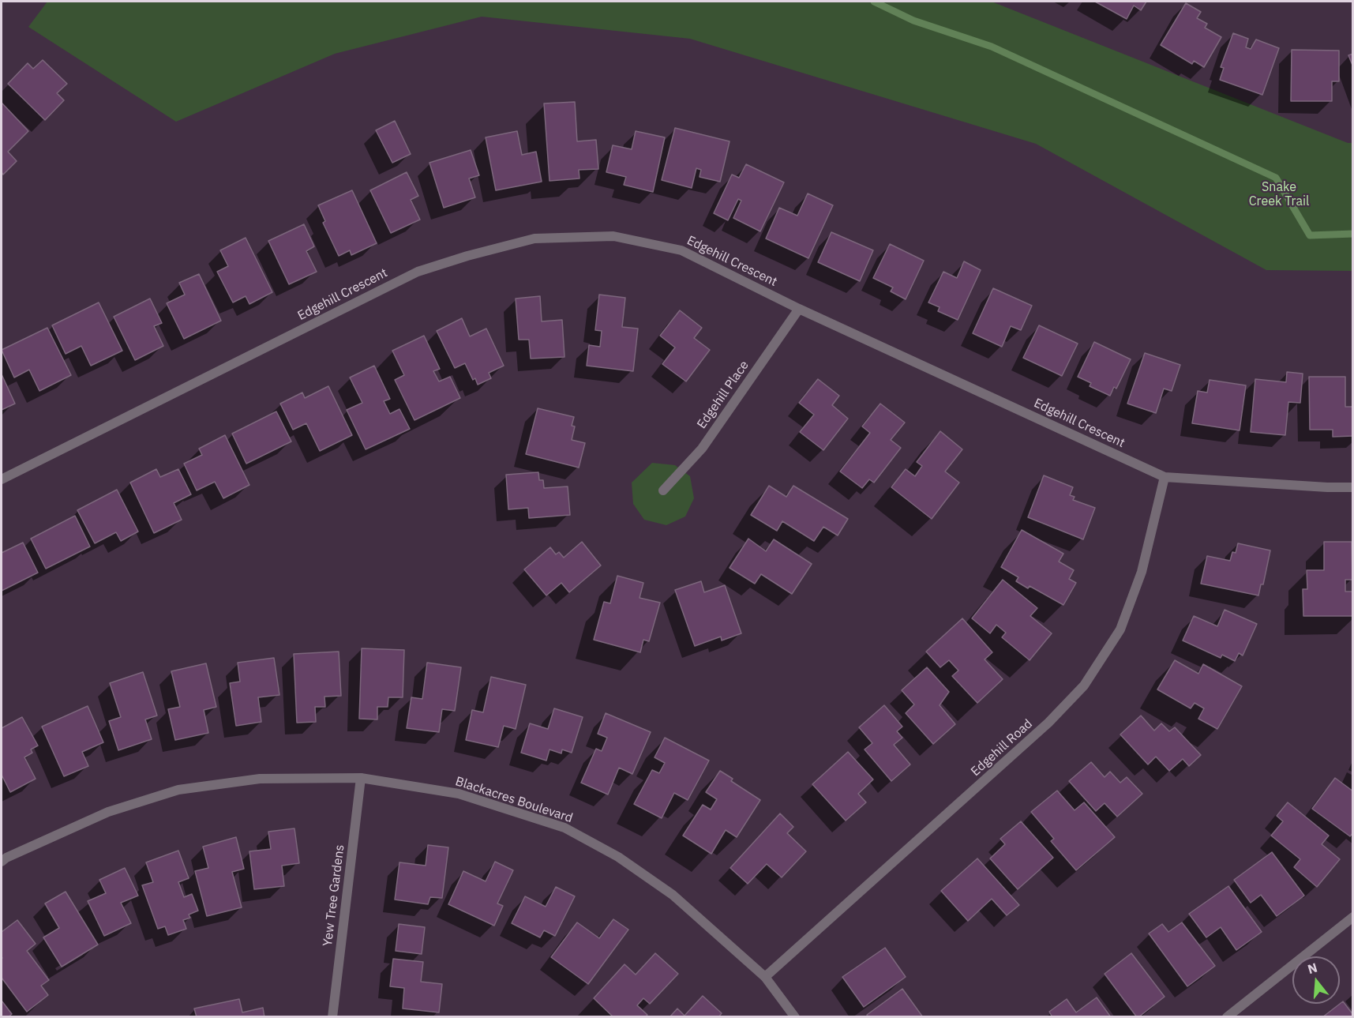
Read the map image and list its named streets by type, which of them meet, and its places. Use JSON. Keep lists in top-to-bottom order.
{
  "streets": {
    "street": [
      "Edgehill Crescent",
      "Edgehill Place",
      "Edgehill Road",
      "Blackacres Boulevard",
      "Yew Tree Gardens"
    ]
  },
  "crossings": [
    ["Edgehill Crescent", "Edgehill Place"],
    ["Edgehill Crescent", "Edgehill Road"],
    ["Edgehill Road", "Blackacres Boulevard"],
    ["Blackacres Boulevard", "Yew Tree Gardens"]
  ],
  "parks": ["Snake Creek Trail"],
  "north": "top"
}
